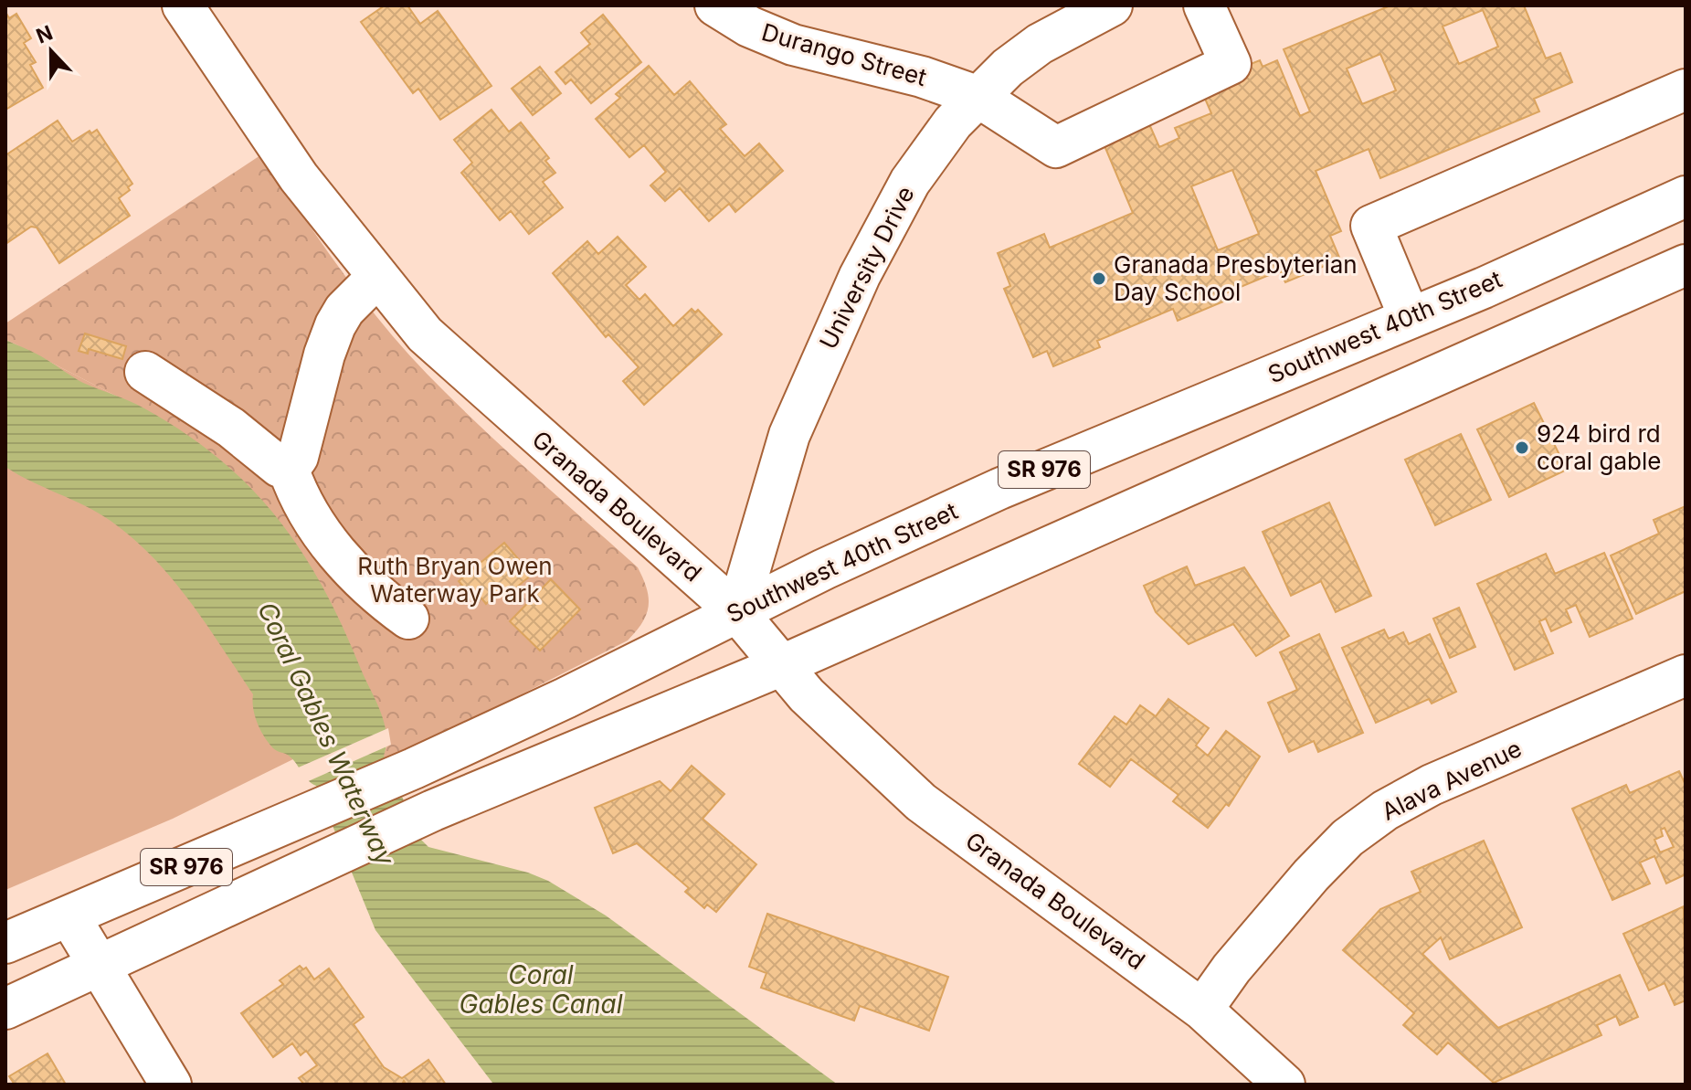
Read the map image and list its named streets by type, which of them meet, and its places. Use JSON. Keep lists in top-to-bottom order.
{
  "streets": {
    "main road": [
      "Durango Street",
      "University Drive",
      "Southwest 40th Street",
      "SR 976",
      "Granada Boulevard",
      "Alava Avenue"
    ]
  },
  "crossings": [
    ["Durango Street", "University Drive"],
    ["University Drive", "Southwest 40th Street"],
    ["University Drive", "Granada Boulevard"],
    ["Southwest 40th Street", "Granada Boulevard"],
    ["SR 976", "Granada Boulevard"],
    ["Granada Boulevard", "Alava Avenue"]
  ],
  "water": ["Coral Gables Waterway", "Coral Gables Canal"],
  "parks": ["Ruth Bryan Owen Waterway Park"],
  "places": ["Granada Presbyterian Day School", "924 bird rd coral gable"],
  "north": "top"
}
